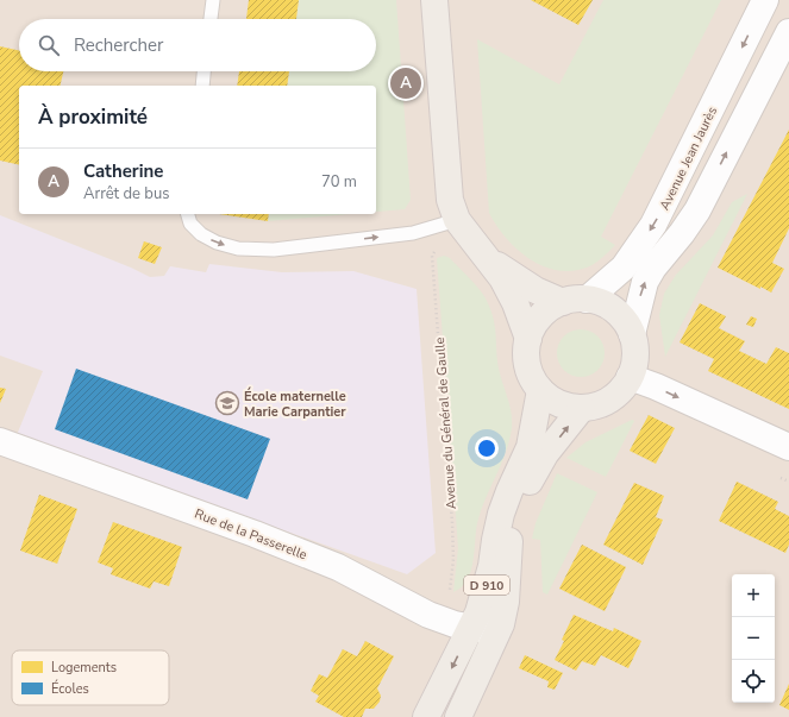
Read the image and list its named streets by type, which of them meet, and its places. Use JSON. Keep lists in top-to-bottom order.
{
  "streets": {
    "main road": ["D 910"],
    "street": ["Avenue Jean Jaurès", "Rue de la Passerelle"],
    "path": ["Avenue du Général de Gaulle"]
  },
  "crossings": [
    ["Avenue Jean Jaurès", "D 910"],
    ["Avenue du Général de Gaulle", "Rue de la Passerelle"],
    ["Avenue du Général de Gaulle", "D 910"],
    ["Rue de la Passerelle", "D 910"]
  ],
  "places": {
    "school or university": ["École maternelle Marie Carpantier"]
  },
  "legend": ["Logements", "Écoles"],
  "page": {
    "search": "Rechercher",
    "pins": "A",
    "heading": "À proximité",
    "list": [
      {
        "mark": "A",
        "name": "Catherine",
        "note": "Arrêt de bus",
        "value": "70 m"
      }
    ],
    "map_buttons": ["+", "−"]
  }
}
